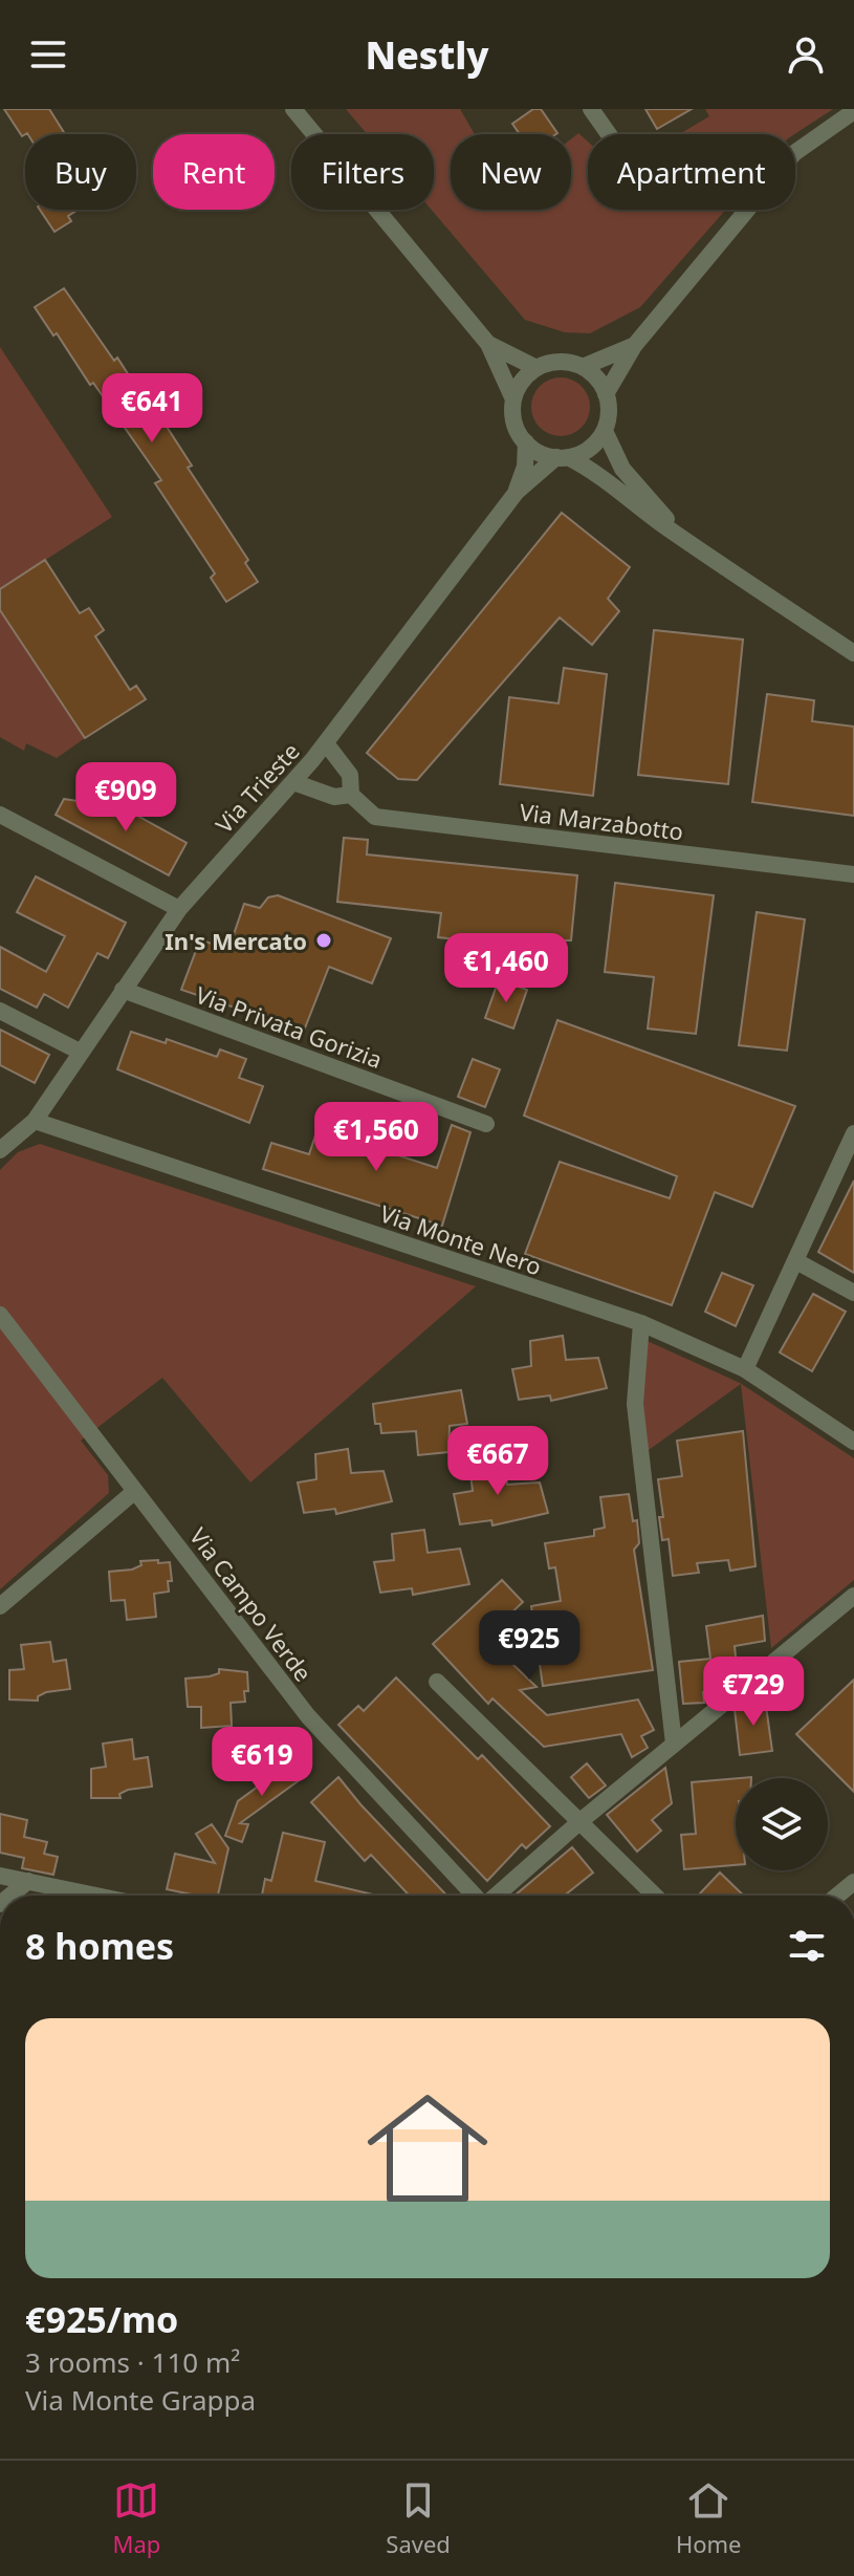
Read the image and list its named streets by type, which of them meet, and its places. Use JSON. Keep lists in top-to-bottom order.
{
  "streets": {
    "street": [
      "Via Trieste",
      "Via Marzabotto",
      "Via Privata Gorizia",
      "Via Monte Nero",
      "Via Campo Verde"
    ]
  },
  "crossings": [
    ["Via Trieste", "Via Privata Gorizia"],
    ["Via Trieste", "Via Monte Nero"]
  ],
  "places": ["In's Mercato"],
  "page": {
    "header": "Nestly",
    "chip": [
      "Buy",
      "Rent",
      "Filters",
      "New",
      "Apartment"
    ],
    "price": [
      "€641",
      "€909",
      "€1,460",
      "€1,560",
      "€667",
      "€925",
      "€729",
      "€619"
    ],
    "heading": "8 homes",
    "list": [
      {
        "name": "€925/mo",
        "note": "3 rooms · 110 m² · Via Monte Grappa"
      }
    ],
    "tabs": ["Map", "Saved", "Home"]
  }
}
